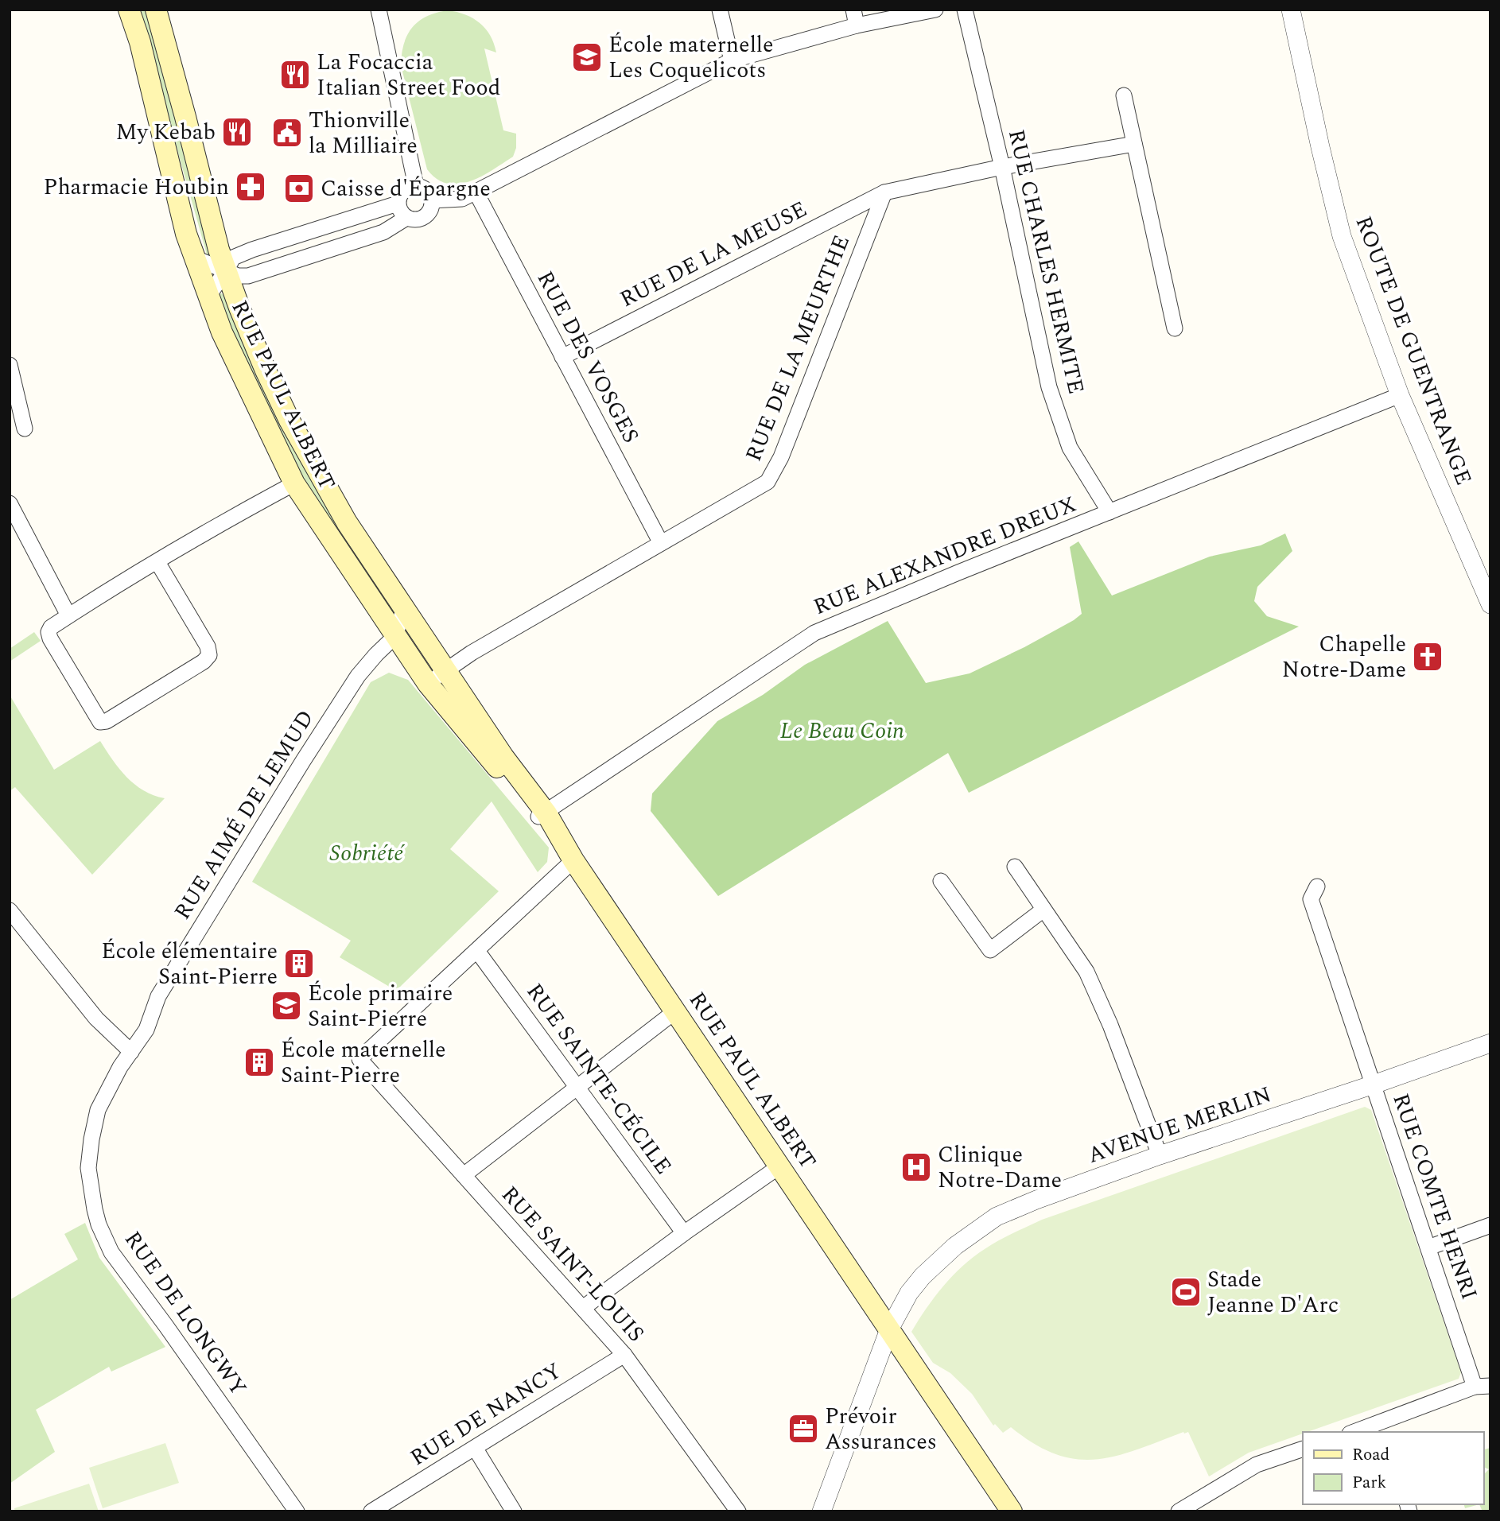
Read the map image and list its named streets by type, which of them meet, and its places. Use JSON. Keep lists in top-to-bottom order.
{
  "streets": {
    "main road": ["RUE PAUL ALBERT"],
    "street": [
      "RUE DE LA MEUSE",
      "RUE CHARLES HERMITE",
      "RUE DE LA MEURTHE",
      "ROUTE DE GUENTRANGE",
      "RUE DES VOSGES",
      "RUE ALEXANDRE DREUX",
      "RUE AIMÉ DE LEMUD",
      "RUE SAINTE-CÉCILE",
      "AVENUE MERLIN",
      "RUE COMTE HENRI",
      "RUE SAINT-LOUIS",
      "RUE DE LONGWY",
      "RUE DE NANCY"
    ]
  },
  "crossings": [
    ["RUE DE LA MEUSE", "RUE DE LA MEURTHE"],
    ["RUE DE LA MEUSE", "RUE DES VOSGES"],
    ["RUE CHARLES HERMITE", "RUE ALEXANDRE DREUX"],
    ["RUE DE LA MEURTHE", "RUE DES VOSGES"],
    ["RUE DE LA MEURTHE", "RUE PAUL ALBERT"],
    ["ROUTE DE GUENTRANGE", "RUE ALEXANDRE DREUX"],
    ["RUE PAUL ALBERT", "RUE ALEXANDRE DREUX"],
    ["RUE PAUL ALBERT", "RUE AIMÉ DE LEMUD"],
    ["RUE PAUL ALBERT", "AVENUE MERLIN"],
    ["RUE AIMÉ DE LEMUD", "RUE DE LONGWY"],
    ["RUE SAINTE-CÉCILE", "RUE SAINT-LOUIS"],
    ["AVENUE MERLIN", "RUE COMTE HENRI"],
    ["RUE SAINT-LOUIS", "RUE DE NANCY"]
  ],
  "parks": ["Le Beau Coin", "Sobriété"],
  "places": {
    "school or university": ["École maternelle Les Coquelicots", "École primaire Saint-Pierre"],
    "restaurant": ["La Focaccia Italian Street Food", "My Kebab"],
    "public building": ["Thionville la Milliaire"],
    "pharmacy": ["Pharmacie Houbin"],
    "bank": ["Caisse d'Épargne"],
    "church": ["Chapelle Notre-Dame"],
    "building": ["École élémentaire Saint-Pierre", "École maternelle Saint-Pierre"],
    "hospital": ["Clinique Notre-Dame"],
    "sports": ["Stade Jeanne D'Arc"],
    "office": ["Prévoir Assurances"]
  },
  "legend": ["Road", "Park"]
}
